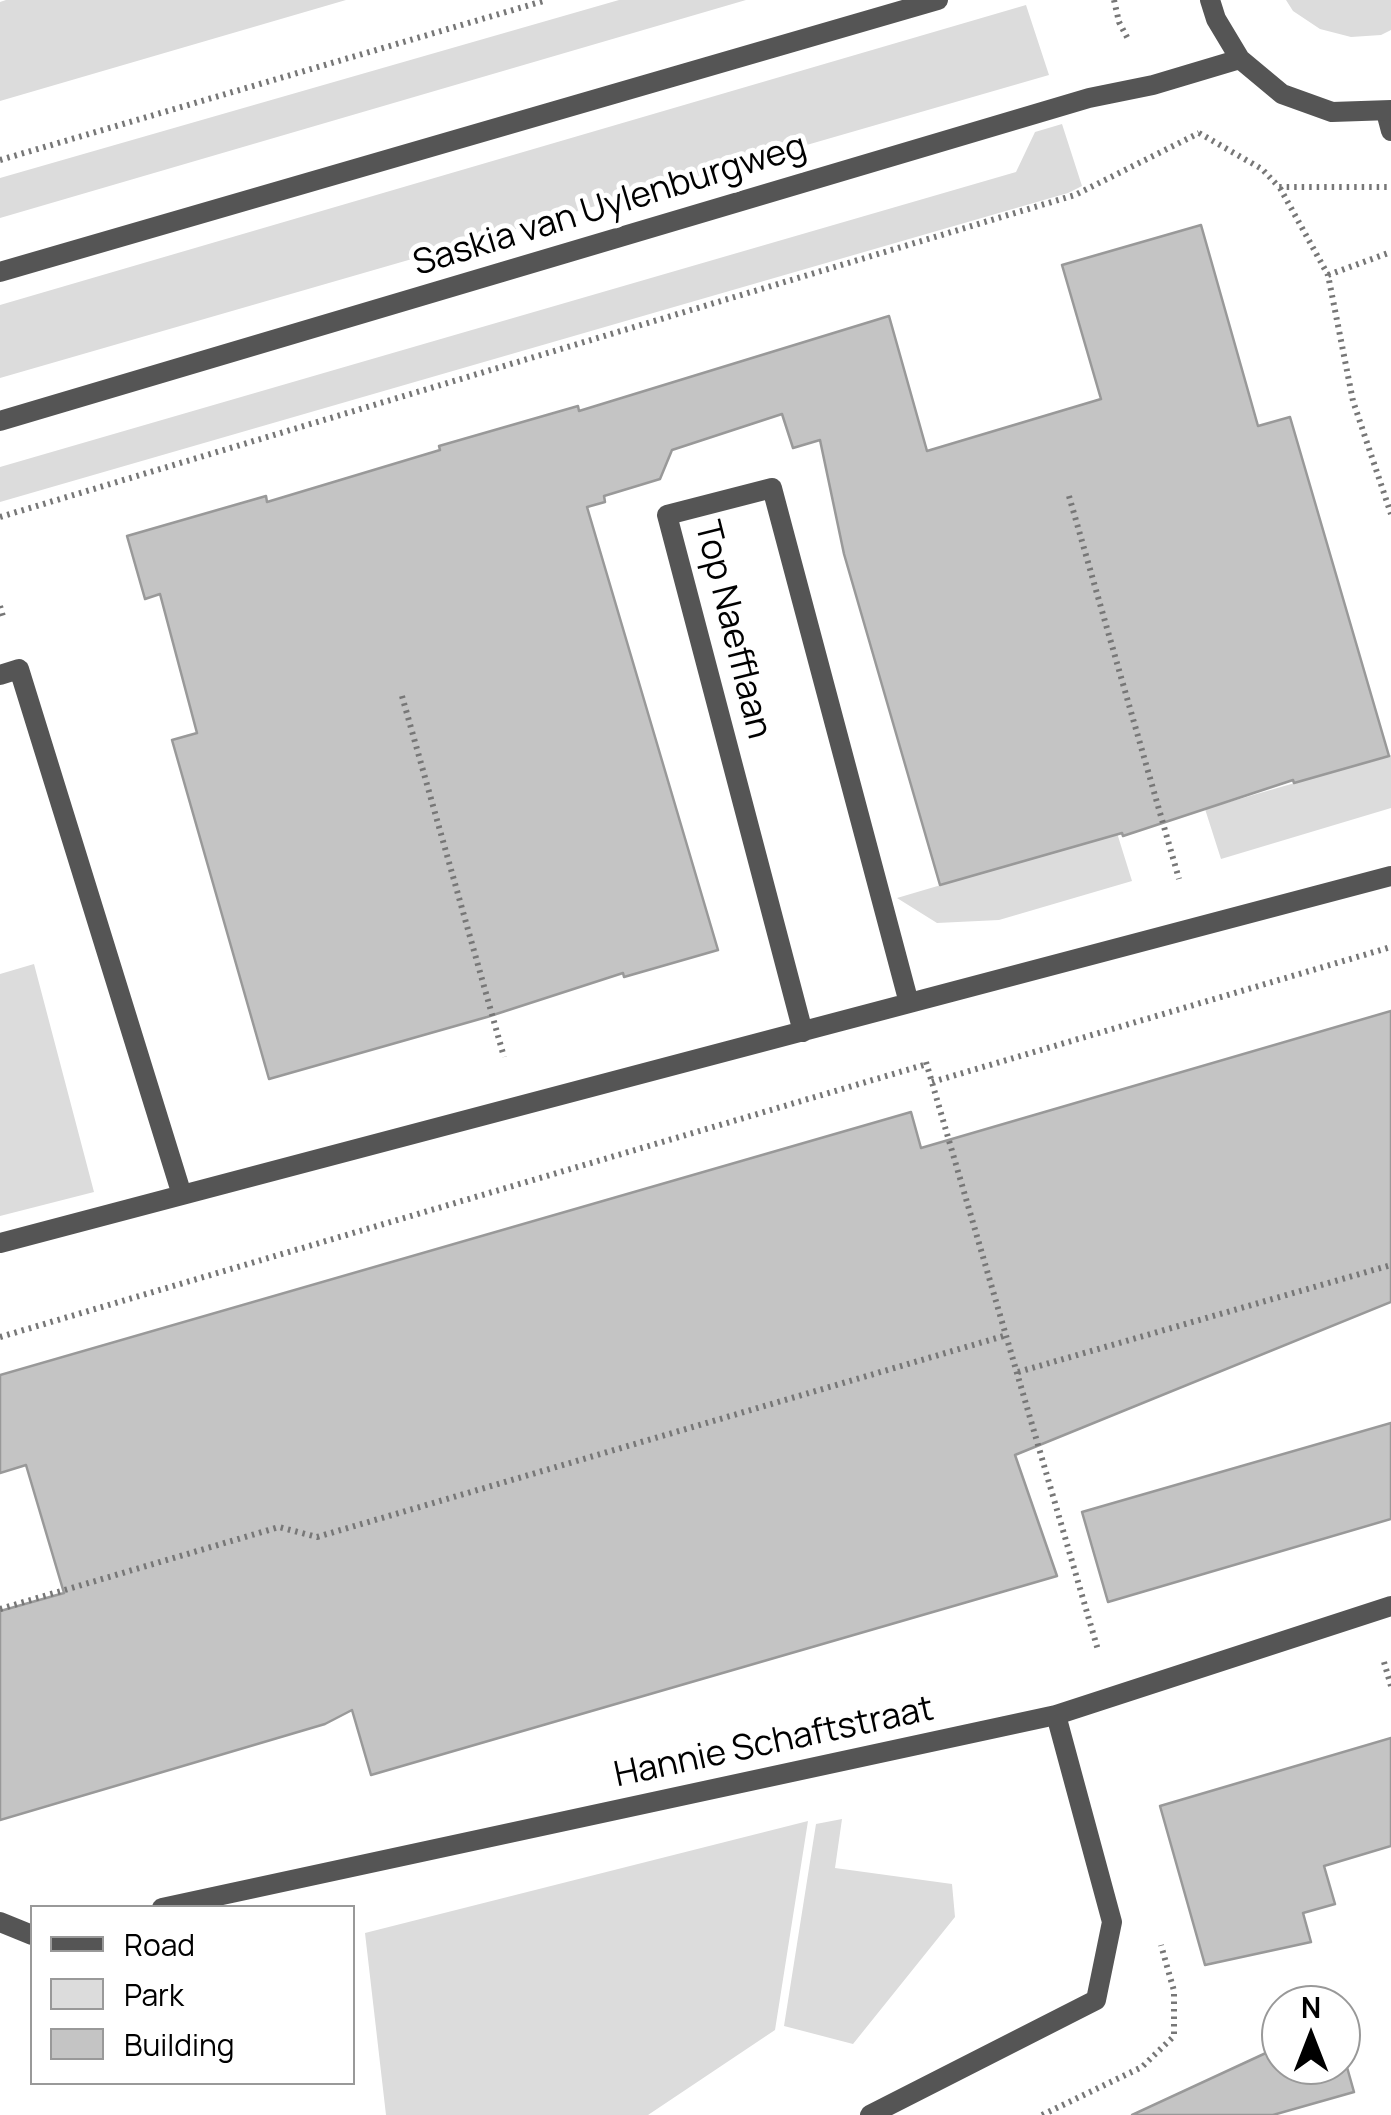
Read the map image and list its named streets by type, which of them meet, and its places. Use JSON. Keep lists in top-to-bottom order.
{
  "streets": {
    "street": ["Saskia van Uylenburgweg", "Top Naefflaan", "Hannie Schaftstraat"]
  },
  "legend": ["Road", "Park", "Building"],
  "north": "top"
}
